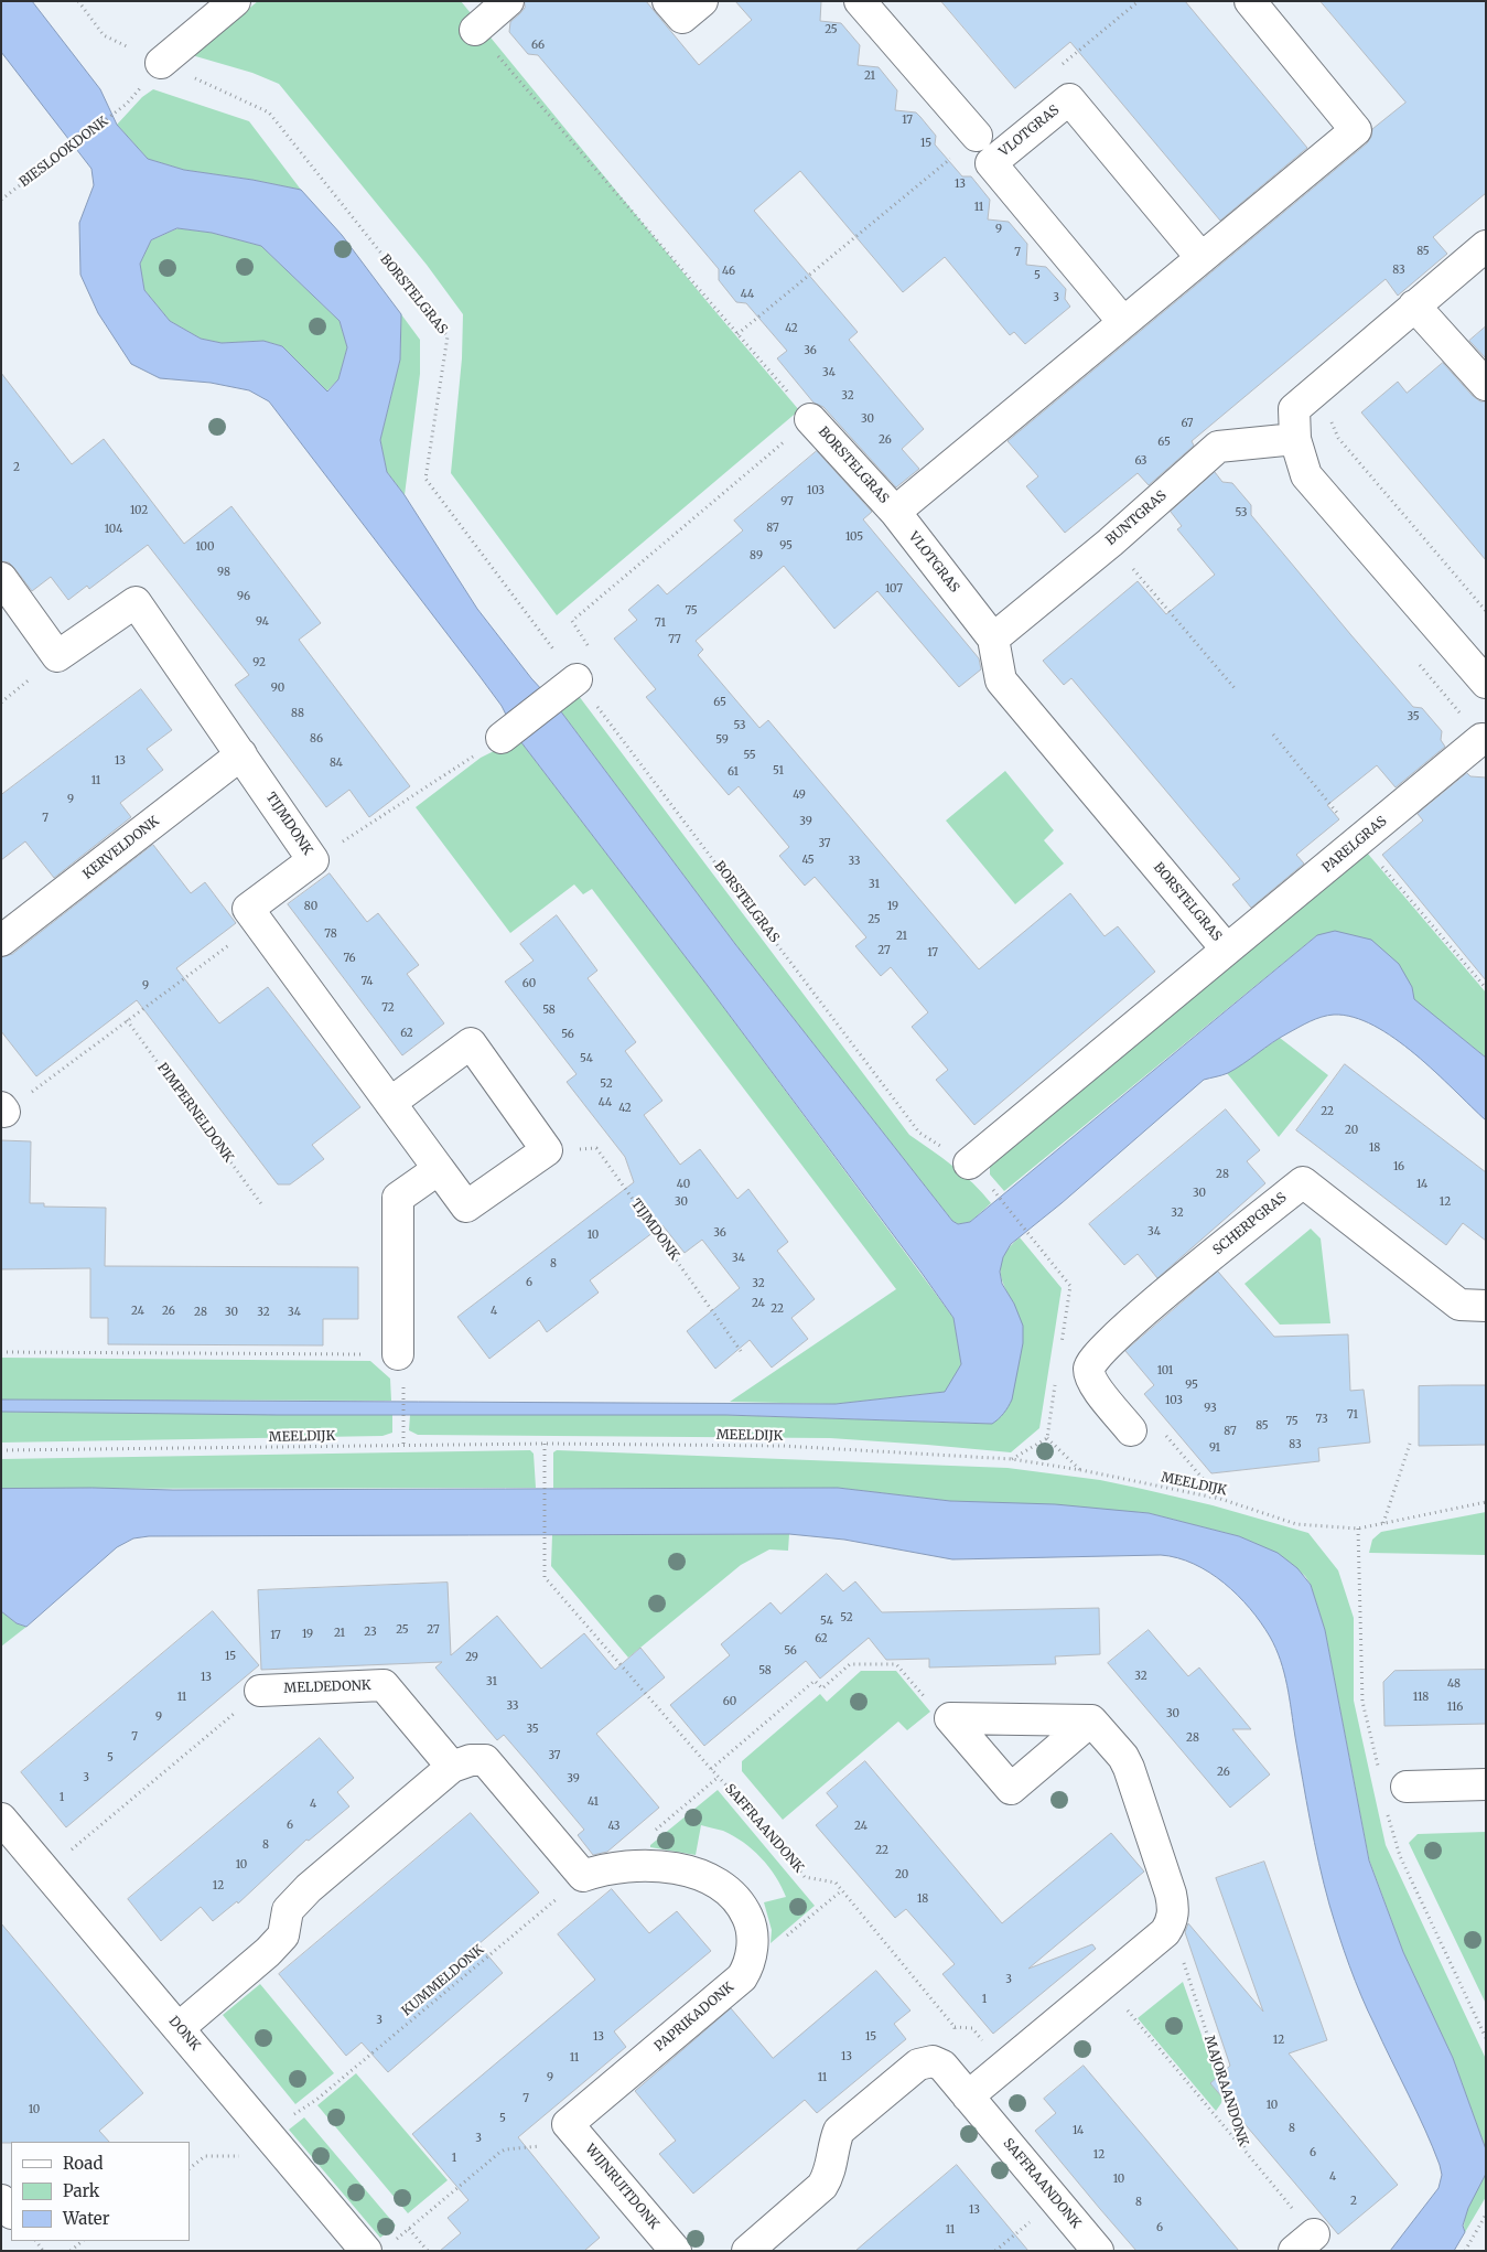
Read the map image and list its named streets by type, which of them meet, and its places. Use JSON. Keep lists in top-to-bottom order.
{
  "streets": {
    "street": [
      "VLOTGRAS",
      "BORSTELGRAS",
      "BUNTGRAS",
      "TIJMDONK",
      "PARELGRAS",
      "KERVELDONK",
      "SCHERPGRAS",
      "MELDEDONK",
      "SAFFRAANDONK",
      "PAPRIKADONK",
      "DONK",
      "WIJNRUITDONK"
    ],
    "path": [
      "BIESLOOKDONK",
      "PIMPERNELDONK",
      "MEELDIJK",
      "KUMMELDONK",
      "MAJORAANDONK"
    ]
  },
  "crossings": [
    ["VLOTGRAS", "BORSTELGRAS"],
    ["VLOTGRAS", "BUNTGRAS"],
    ["BORSTELGRAS", "BUNTGRAS"],
    ["BORSTELGRAS", "PARELGRAS"],
    ["TIJMDONK", "KERVELDONK"],
    ["MEELDIJK", "SAFFRAANDONK"],
    ["PAPRIKADONK", "WIJNRUITDONK"]
  ],
  "house_numbers": [
    "25",
    "66",
    "21",
    "17",
    "15",
    "13",
    "11",
    "9",
    "85",
    "7",
    "83",
    "46",
    "5",
    "44",
    "3",
    "42",
    "36",
    "34",
    "32",
    "30",
    "67",
    "26",
    "65",
    "63",
    "2",
    "103",
    "97",
    "102",
    "53",
    "87",
    "104",
    "105",
    "95",
    "100",
    "89",
    "98",
    "107",
    "96",
    "75",
    "94",
    "71",
    "77",
    "92",
    "90",
    "65",
    "88",
    "35",
    "53",
    "86",
    "59",
    "55",
    "13",
    "84",
    "51",
    "61",
    "11",
    "49",
    "9",
    "7",
    "39",
    "37",
    "45",
    "33",
    "31",
    "80",
    "19",
    "25",
    "78",
    "21",
    "27",
    "17",
    "76",
    "74",
    "60",
    "9",
    "72",
    "58",
    "62",
    "56",
    "54",
    "52",
    "44",
    "42",
    "22",
    "20",
    "18",
    "16",
    "28",
    "40",
    "14",
    "30",
    "30",
    "12",
    "32",
    "34",
    "36",
    "10",
    "34",
    "8",
    "6",
    "32",
    "24",
    "22",
    "24",
    "26",
    "4",
    "28",
    "30",
    "32",
    "34",
    "101",
    "95",
    "103",
    "93",
    "71",
    "73",
    "75",
    "85",
    "87",
    "83",
    "91",
    "52",
    "54",
    "25",
    "27",
    "23",
    "21",
    "19",
    "17",
    "62",
    "56",
    "15",
    "29",
    "58",
    "32",
    "13",
    "31",
    "48",
    "11",
    "118",
    "60",
    "33",
    "116",
    "30",
    "9",
    "35",
    "7",
    "28",
    "37",
    "5",
    "26",
    "3",
    "39",
    "1",
    "41",
    "4",
    "6",
    "43",
    "24",
    "8",
    "22",
    "10",
    "20",
    "12",
    "18",
    "3",
    "1",
    "3",
    "13",
    "15",
    "12",
    "13",
    "11",
    "9",
    "11",
    "7",
    "10",
    "10",
    "5",
    "8",
    "14",
    "3",
    "6",
    "12",
    "1",
    "4",
    "10",
    "2",
    "8",
    "13",
    "6",
    "11"
  ],
  "legend": ["Road", "Park", "Water"]
}
